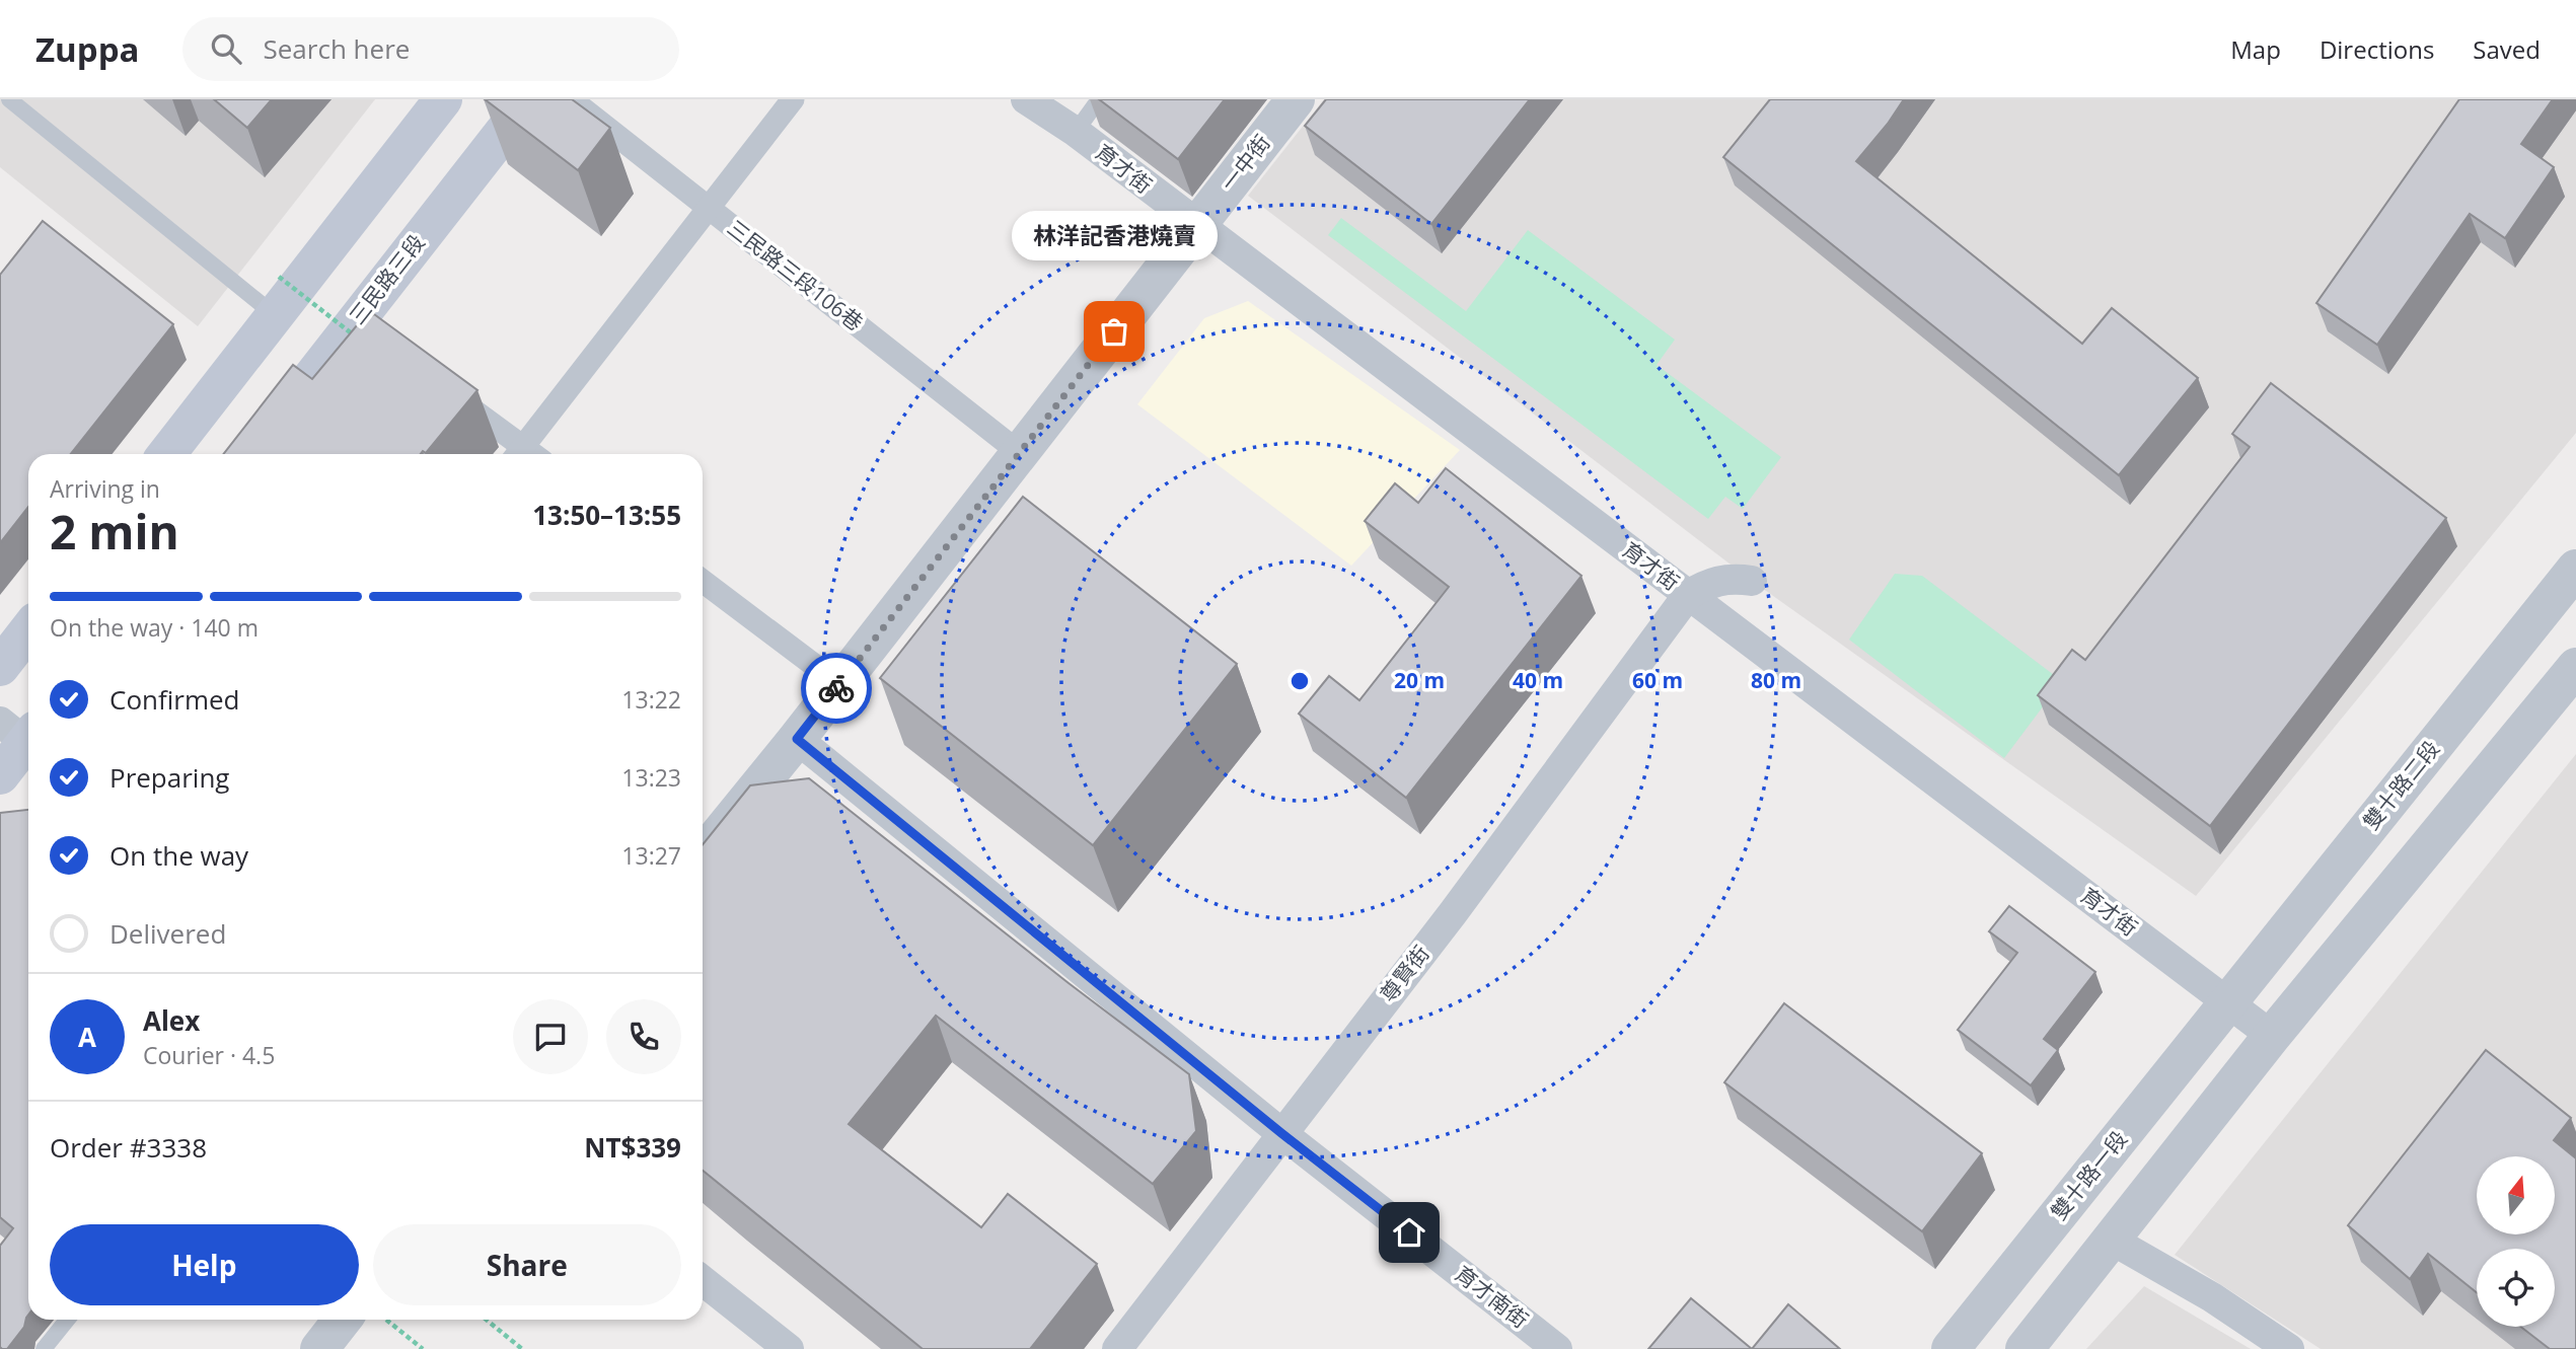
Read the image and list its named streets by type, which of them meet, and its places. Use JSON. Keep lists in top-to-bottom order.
{
  "streets": {
    "main road": ["三民路三段"],
    "street": [
      "一中街",
      "育才街",
      "三民路三段106巷",
      "雙十路二段",
      "尊賢街",
      "雙十路一段",
      "育才南街"
    ]
  },
  "crossings": [
    ["一中街", "育才街"],
    ["一中街", "三民路三段106巷"],
    ["一中街", "育才南街"],
    ["育才街", "雙十路二段"],
    ["育才街", "尊賢街"],
    ["育才街", "雙十路一段"],
    ["雙十路二段", "雙十路一段"],
    ["尊賢街", "育才南街"]
  ],
  "places": ["林洋記香港燒賣"],
  "north": "top",
  "page": {
    "header": "Zuppa",
    "search": "Search here",
    "nav": ["Map", "Directions", "Saved"],
    "bubble": "林洋記香港燒賣",
    "heading": ["2 min", "Arriving in", "13:50–13:55"],
    "panel": [
      "Alex",
      "Courier · 4.5",
      "Order #3338",
      "NT$339"
    ],
    "bar": "On the way · 140 m",
    "list": [
      ["Confirmed", "13:22"],
      ["Preparing", "13:23"],
      ["On the way", "13:27"],
      "Delivered"
    ],
    "round": "A",
    "buttons": ["Help", "Share"]
  },
  "rings": [
    "20 m",
    "40 m",
    "60 m",
    "80 m"
  ]
}
